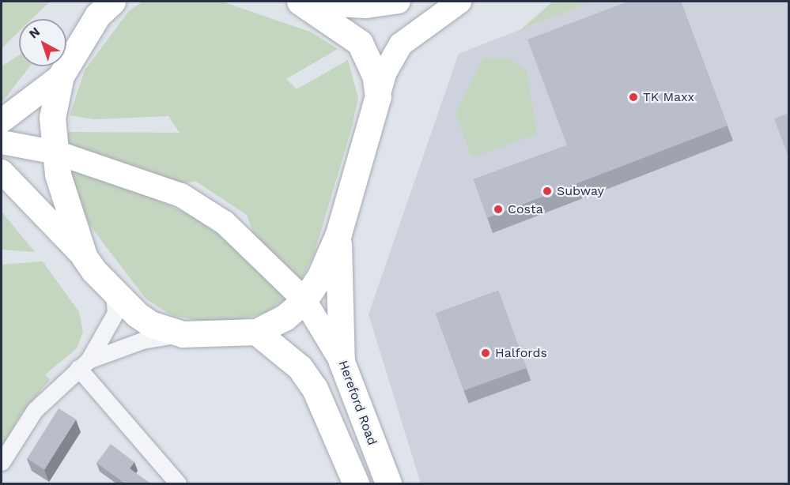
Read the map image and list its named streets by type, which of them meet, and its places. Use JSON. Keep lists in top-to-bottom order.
{
  "streets": {
    "main road": ["Hereford Road"]
  },
  "places": [
    "TK Maxx",
    "Subway",
    "Costa",
    "Halfords"
  ],
  "north": "top left"
}
